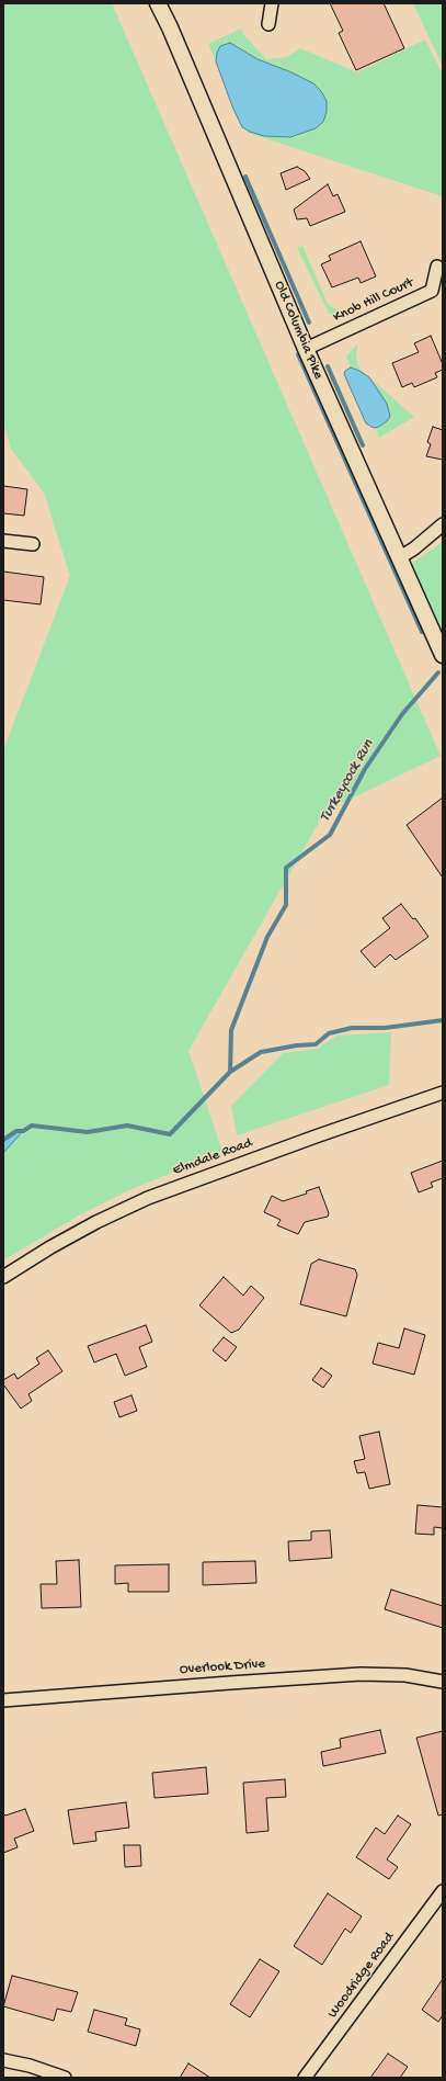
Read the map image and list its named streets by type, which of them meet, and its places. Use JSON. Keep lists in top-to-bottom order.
{
  "streets": {
    "street": [
      "Knob Hill Court",
      "Old Columbia Pike",
      "Elmdale Road",
      "Overlook Drive",
      "Woodridge Road"
    ]
  },
  "crossings": [
    ["Knob Hill Court", "Old Columbia Pike"]
  ],
  "water": ["Turkeycock Run"]
}
